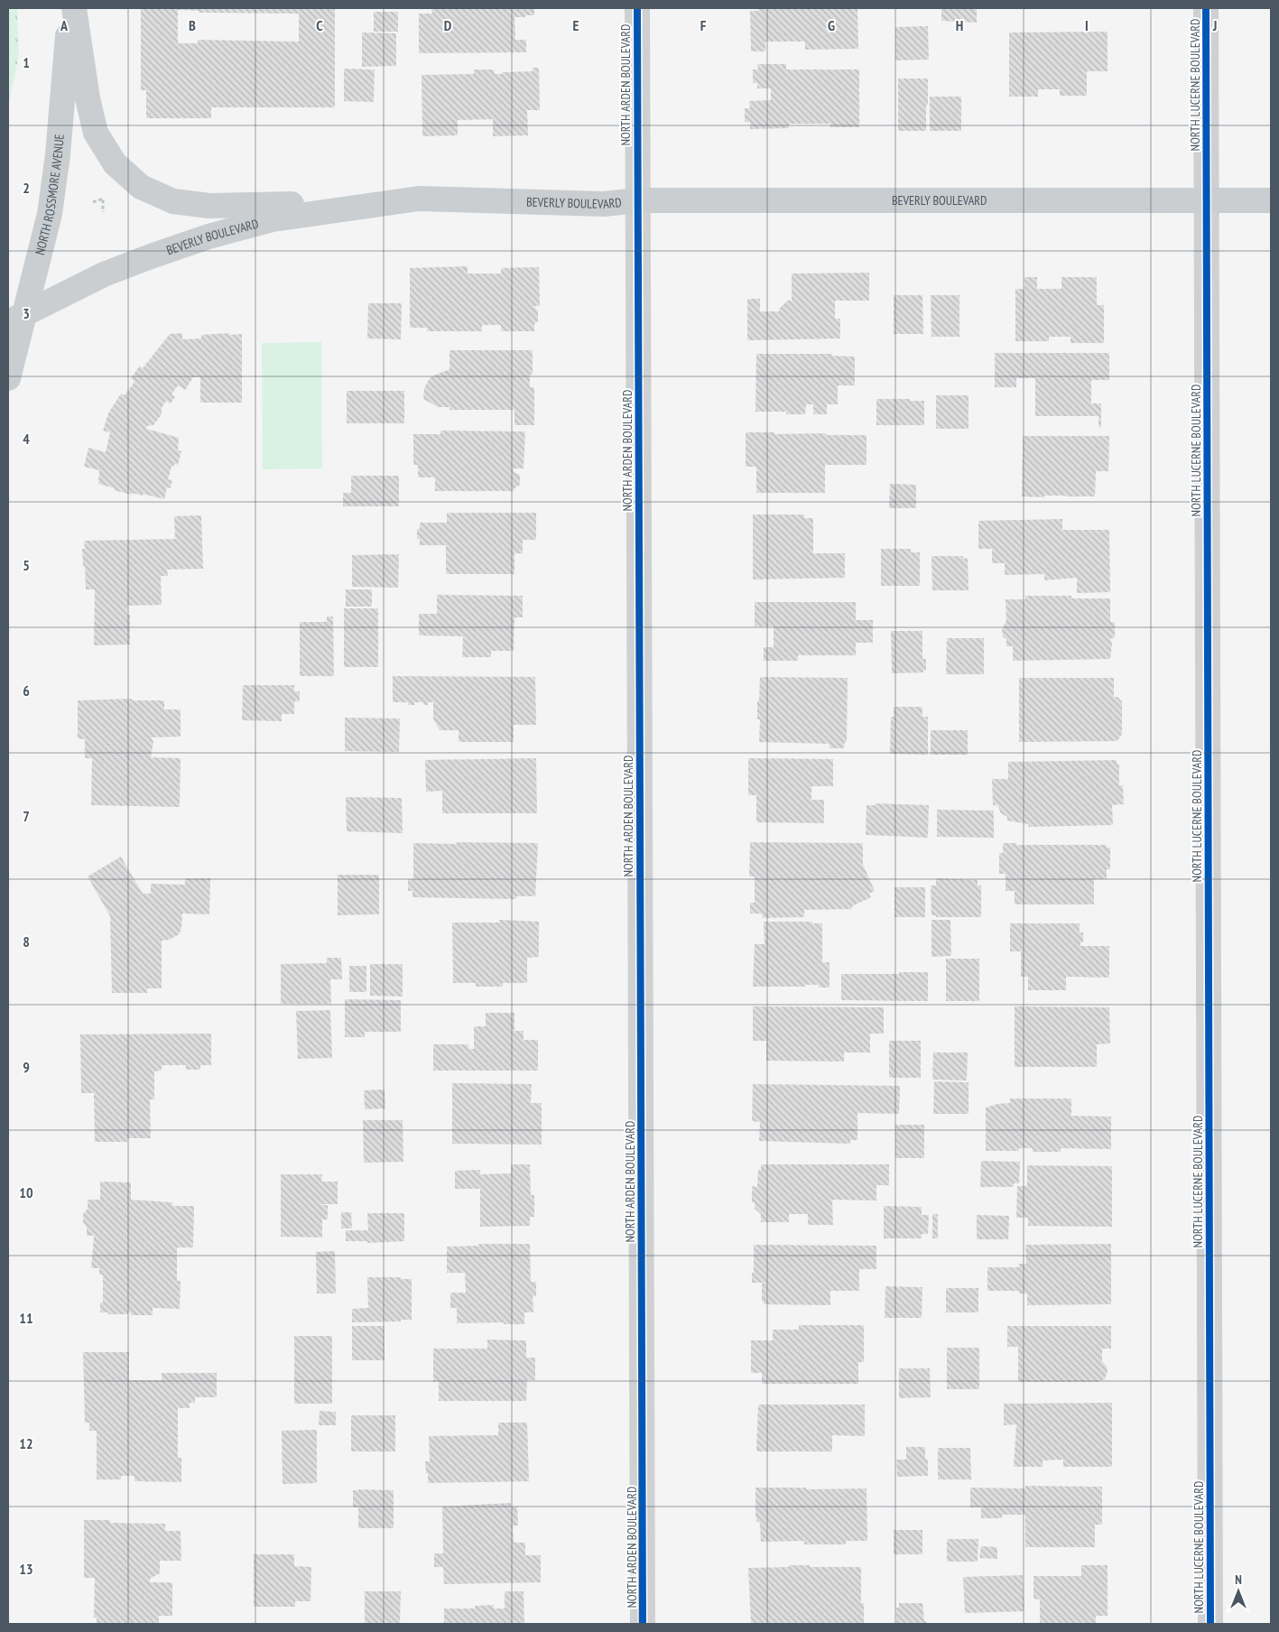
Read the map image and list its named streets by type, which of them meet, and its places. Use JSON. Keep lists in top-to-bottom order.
{
  "streets": {
    "main road": ["NORTH ROSSMORE AVENUE", "BEVERLY BOULEVARD"],
    "street": ["NORTH ARDEN BOULEVARD", "NORTH LUCERNE BOULEVARD"]
  },
  "crossings": [
    ["NORTH ARDEN BOULEVARD", "BEVERLY BOULEVARD"],
    ["NORTH LUCERNE BOULEVARD", "BEVERLY BOULEVARD"],
    ["NORTH ROSSMORE AVENUE", "BEVERLY BOULEVARD"]
  ],
  "north": "top",
  "grid": {
    "columns": [
      "A",
      "B",
      "C",
      "D",
      "E",
      "F",
      "G",
      "H",
      "I",
      "J"
    ],
    "rows": [
      "1",
      "2",
      "3",
      "4",
      "5",
      "6",
      "7",
      "8",
      "9",
      "10",
      "11",
      "12",
      "13"
    ]
  }
}
